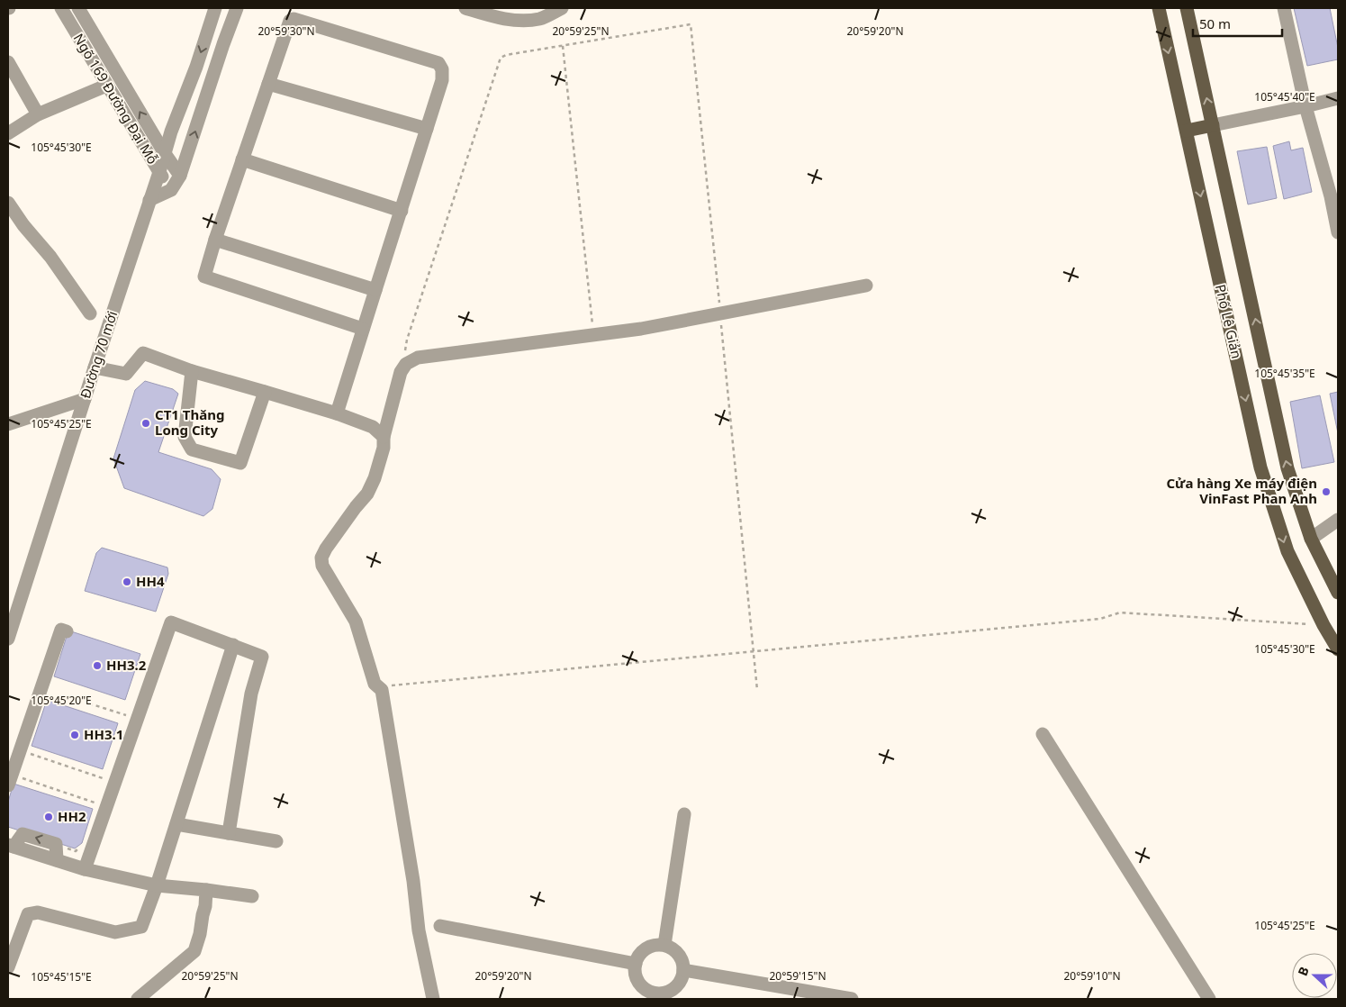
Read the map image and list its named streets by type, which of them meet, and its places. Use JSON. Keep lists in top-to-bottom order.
{
  "streets": {
    "main road": ["Phố Lê Giản"],
    "street": ["Ngõ 169 Đường Đại Mỗ", "Đường 70 mới"]
  },
  "crossings": [
    ["Ngõ 169 Đường Đại Mỗ", "Đường 70 mới"]
  ],
  "places": [
    "CT1 Thăng Long City",
    "Cửa hàng Xe máy điện VinFast Phan Anh",
    "HH4",
    "HH3.2",
    "HH3.1",
    "HH2"
  ],
  "scale_bar": "50 m",
  "north": "left",
  "coordinates": [
    "20°59'25\"N",
    "20°59'30\"N",
    "20°59'20\"N",
    "105°45'40\"E",
    "105°45'30\"E",
    "105°45'35\"E",
    "105°45'25\"E",
    "105°45'20\"E",
    "20°59'15\"N",
    "20°59'10\"N",
    "105°45'15\"E"
  ]
}
